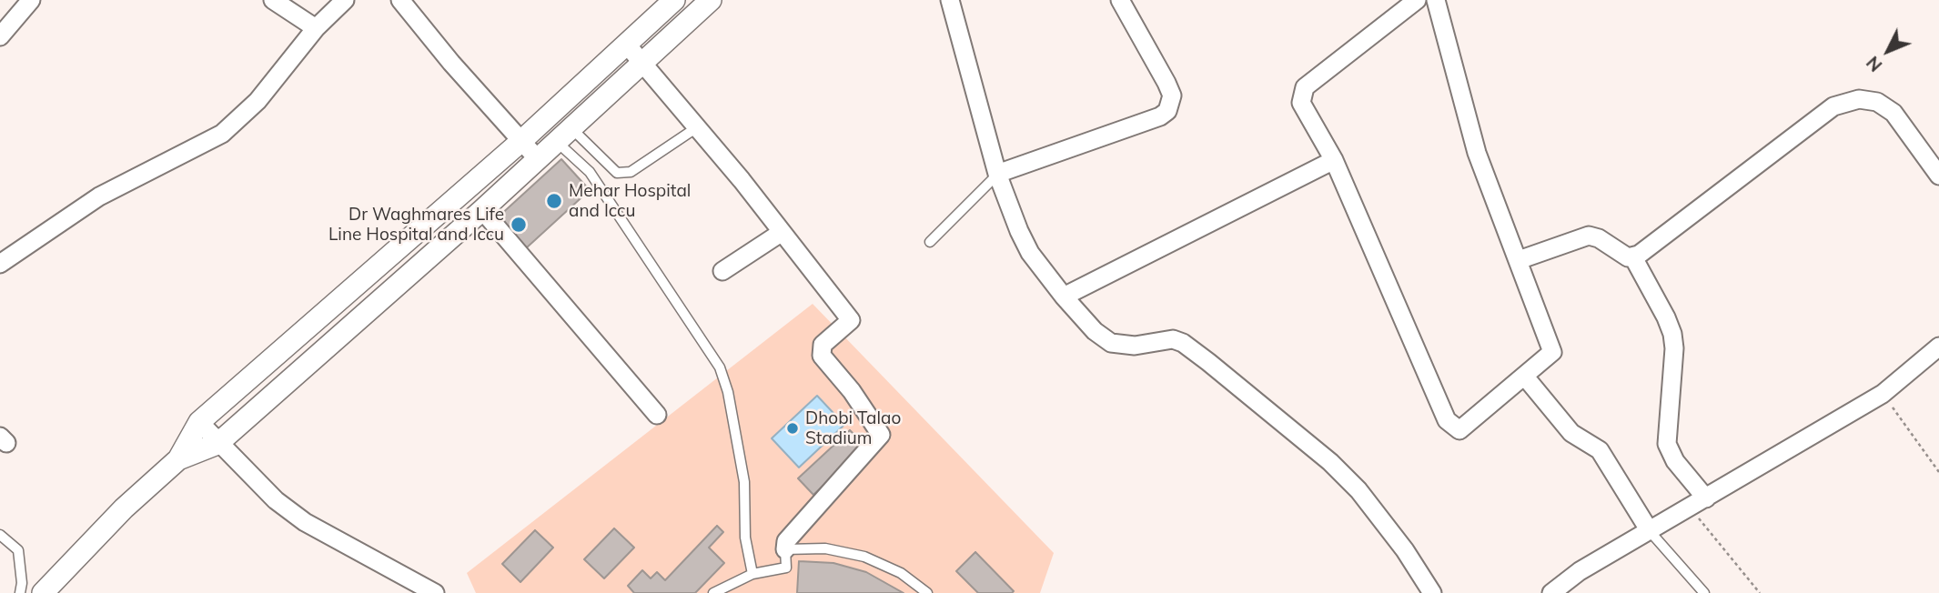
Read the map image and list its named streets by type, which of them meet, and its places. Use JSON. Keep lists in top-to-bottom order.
{
  "places": ["Mehar Hospital and Iccu", "Dr Waghmares Life Line Hospital and Iccu", "Dhobi Talao Stadium"],
  "north": "bottom left"
}
